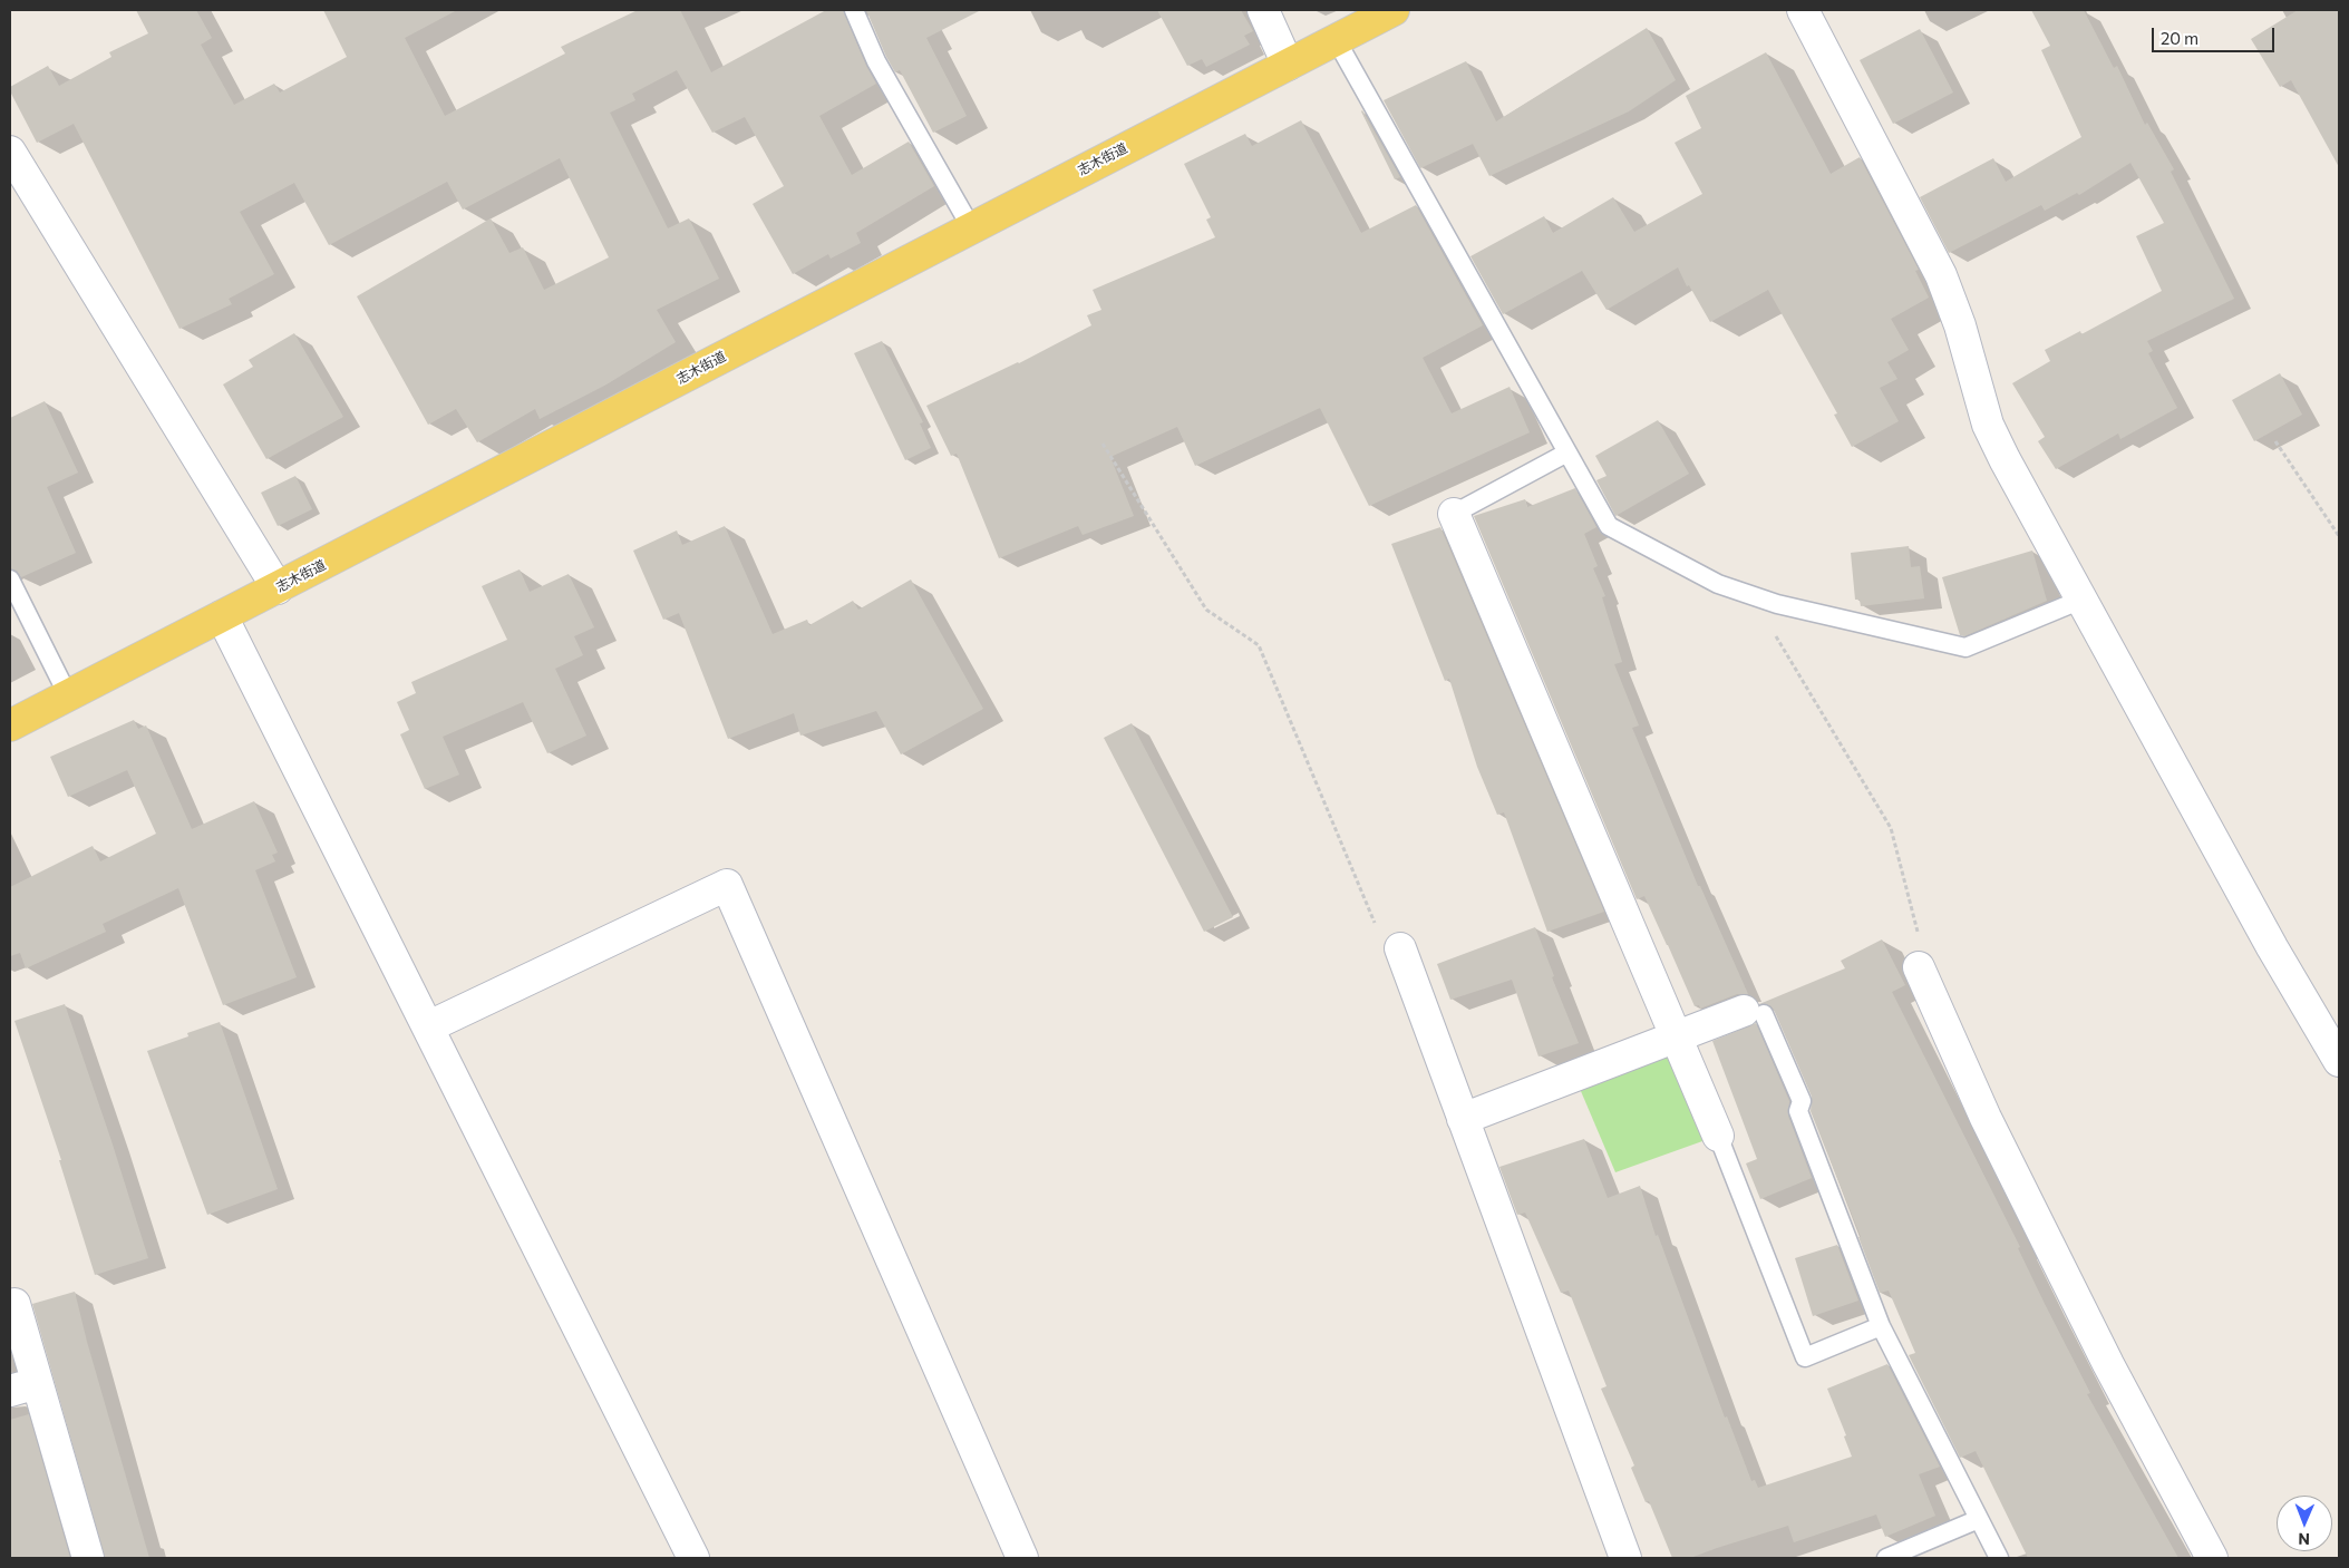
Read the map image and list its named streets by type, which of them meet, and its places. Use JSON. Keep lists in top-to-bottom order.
{
  "streets": {
    "main road": ["志木街道"]
  },
  "scale_bar": "20 m",
  "north": "bottom"
}
